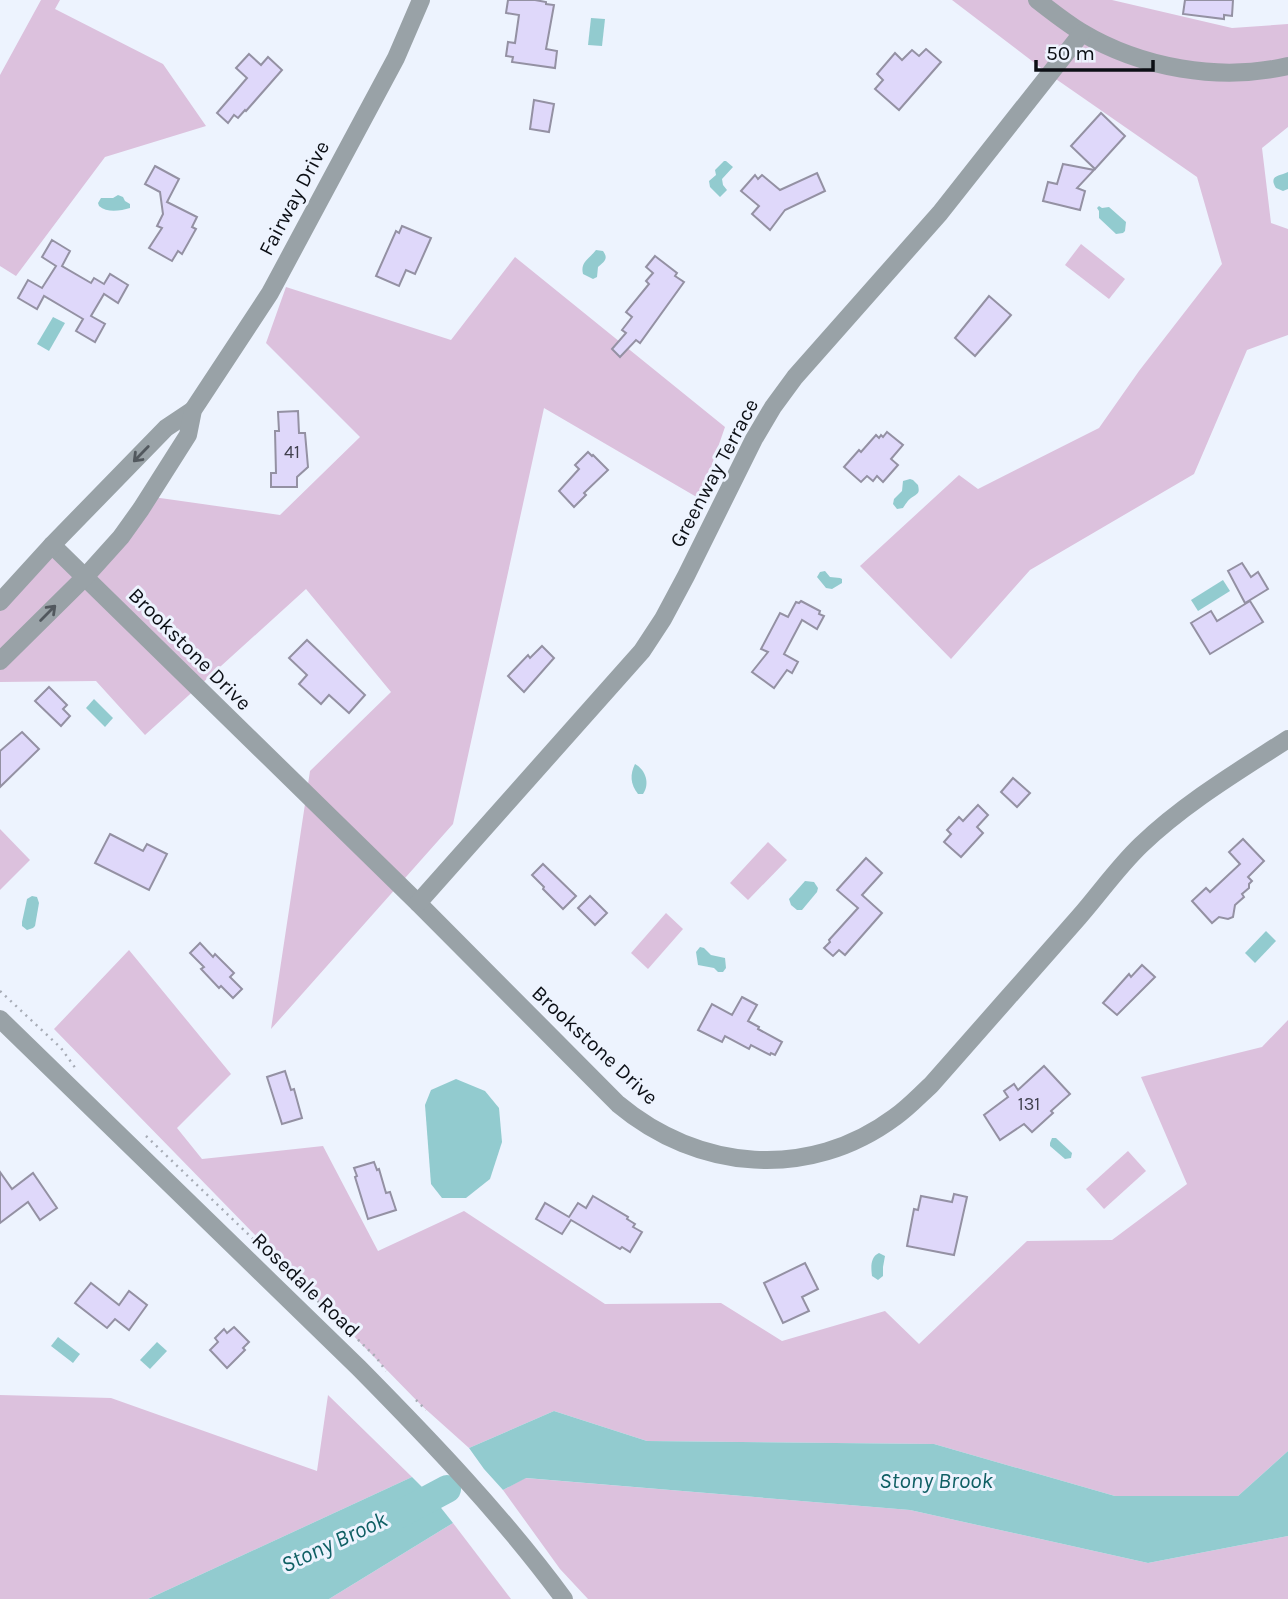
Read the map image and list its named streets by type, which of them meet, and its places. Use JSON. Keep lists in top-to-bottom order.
{
  "streets": {
    "street": [
      "Fairway Drive",
      "Greenway Terrace",
      "Brookstone Drive",
      "Rosedale Road"
    ]
  },
  "crossings": [
    ["Fairway Drive", "Brookstone Drive"],
    ["Greenway Terrace", "Brookstone Drive"]
  ],
  "water": ["Stony Brook"],
  "house_numbers": ["41", "131"],
  "scale_bar": "50 m"
}
